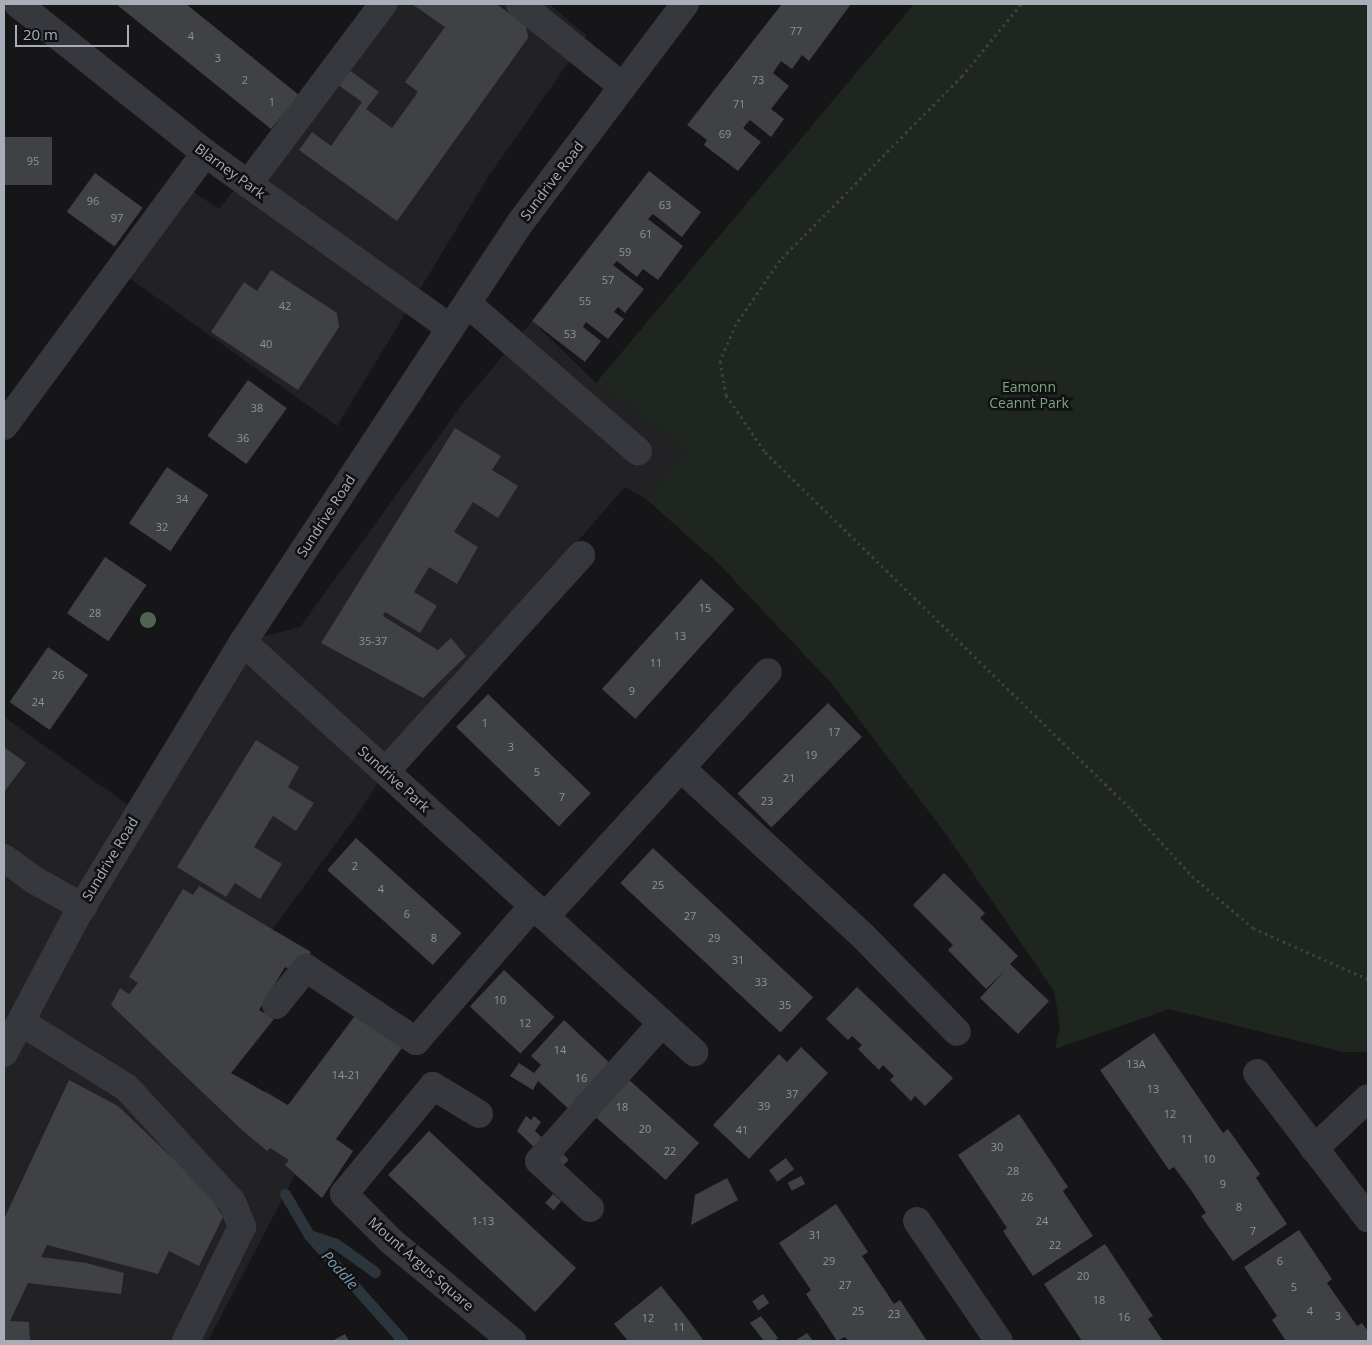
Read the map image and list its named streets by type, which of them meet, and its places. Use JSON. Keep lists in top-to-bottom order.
{
  "streets": {
    "street": [
      "Blarney Park",
      "Sundrive Road",
      "Sundrive Park",
      "Mount Argus Square"
    ]
  },
  "crossings": [
    ["Blarney Park", "Sundrive Road"],
    ["Sundrive Road", "Sundrive Park"]
  ],
  "water": ["Poddle"],
  "parks": ["Eamonn Ceannt Park"],
  "house_numbers": [
    "77",
    "4",
    "3",
    "2",
    "73",
    "1",
    "71",
    "69",
    "95",
    "96",
    "63",
    "97",
    "61",
    "59",
    "57",
    "55",
    "42",
    "53",
    "40",
    "38",
    "36",
    "34",
    "32",
    "15",
    "28",
    "13",
    "35-37",
    "11",
    "26",
    "9",
    "24",
    "1",
    "17",
    "3",
    "19",
    "5",
    "21",
    "7",
    "23",
    "2",
    "25",
    "4",
    "6",
    "27",
    "8",
    "29",
    "31",
    "33",
    "10",
    "35",
    "12",
    "14",
    "13A",
    "14-21",
    "16",
    "13",
    "37",
    "39",
    "18",
    "12",
    "20",
    "41",
    "11",
    "30",
    "22",
    "10",
    "28",
    "9",
    "26",
    "8",
    "1-13",
    "24",
    "7",
    "31",
    "22",
    "29",
    "6",
    "20",
    "27",
    "5",
    "18",
    "25",
    "4",
    "23",
    "3",
    "16",
    "12",
    "11"
  ],
  "scale_bar": "20 m"
}
